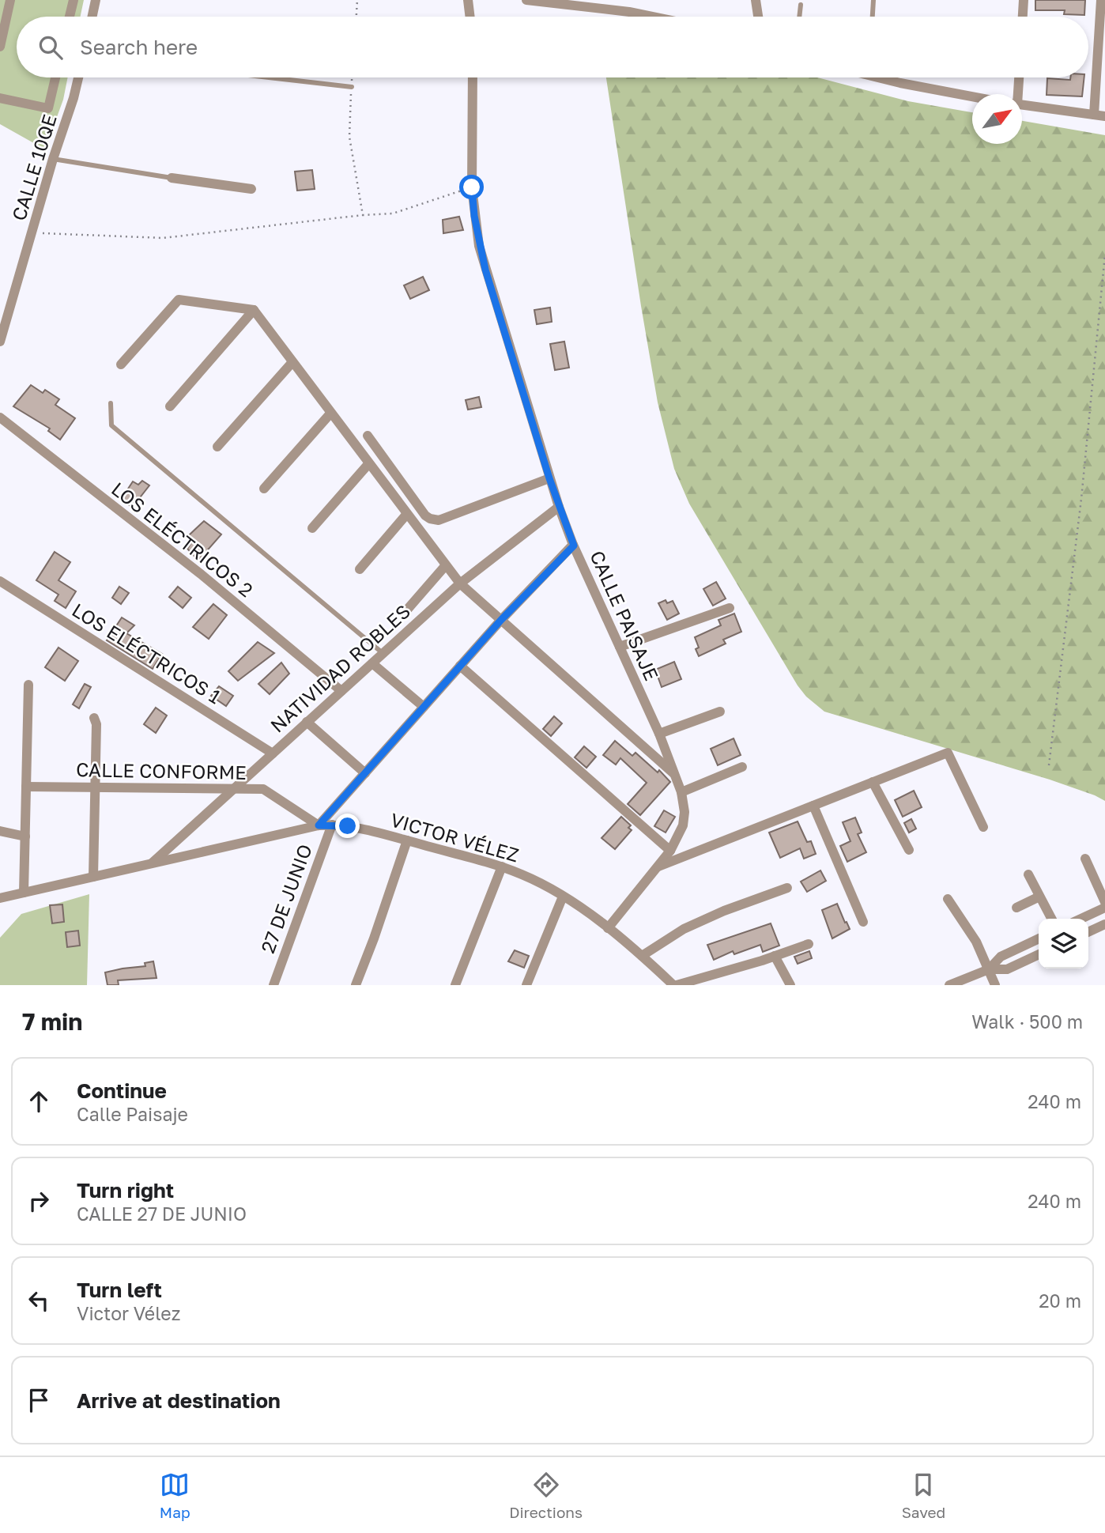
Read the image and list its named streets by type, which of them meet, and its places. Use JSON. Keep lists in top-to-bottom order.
{
  "streets": {
    "street": [
      "CALLE 10QE",
      "LOS ELÉCTRICOS 2",
      "CALLE PAISAJE",
      "LOS ELÉCTRICOS 1",
      "NATIVIDAD ROBLES",
      "CALLE CONFORME",
      "VICTOR VÉLEZ",
      "27 DE JUNIO"
    ]
  },
  "crossings": [
    ["LOS ELÉCTRICOS 2", "NATIVIDAD ROBLES"],
    ["CALLE PAISAJE", "NATIVIDAD ROBLES"],
    ["CALLE PAISAJE", "VICTOR VÉLEZ"],
    ["LOS ELÉCTRICOS 1", "NATIVIDAD ROBLES"],
    ["NATIVIDAD ROBLES", "CALLE CONFORME"],
    ["NATIVIDAD ROBLES", "VICTOR VÉLEZ"],
    ["CALLE CONFORME", "VICTOR VÉLEZ"],
    ["VICTOR VÉLEZ", "27 DE JUNIO"]
  ],
  "north": "top right",
  "page": {
    "search": "Search here",
    "heading": ["7 min", "Walk · 500 m"],
    "list": [
      ["Continue", "Calle Paisaje", "240 m"],
      ["Turn right", "CALLE 27 DE JUNIO", "240 m"],
      ["Turn left", "Victor Vélez", "20 m"],
      "Arrive at destination"
    ],
    "nav": ["Map", "Directions", "Saved"]
  }
}
